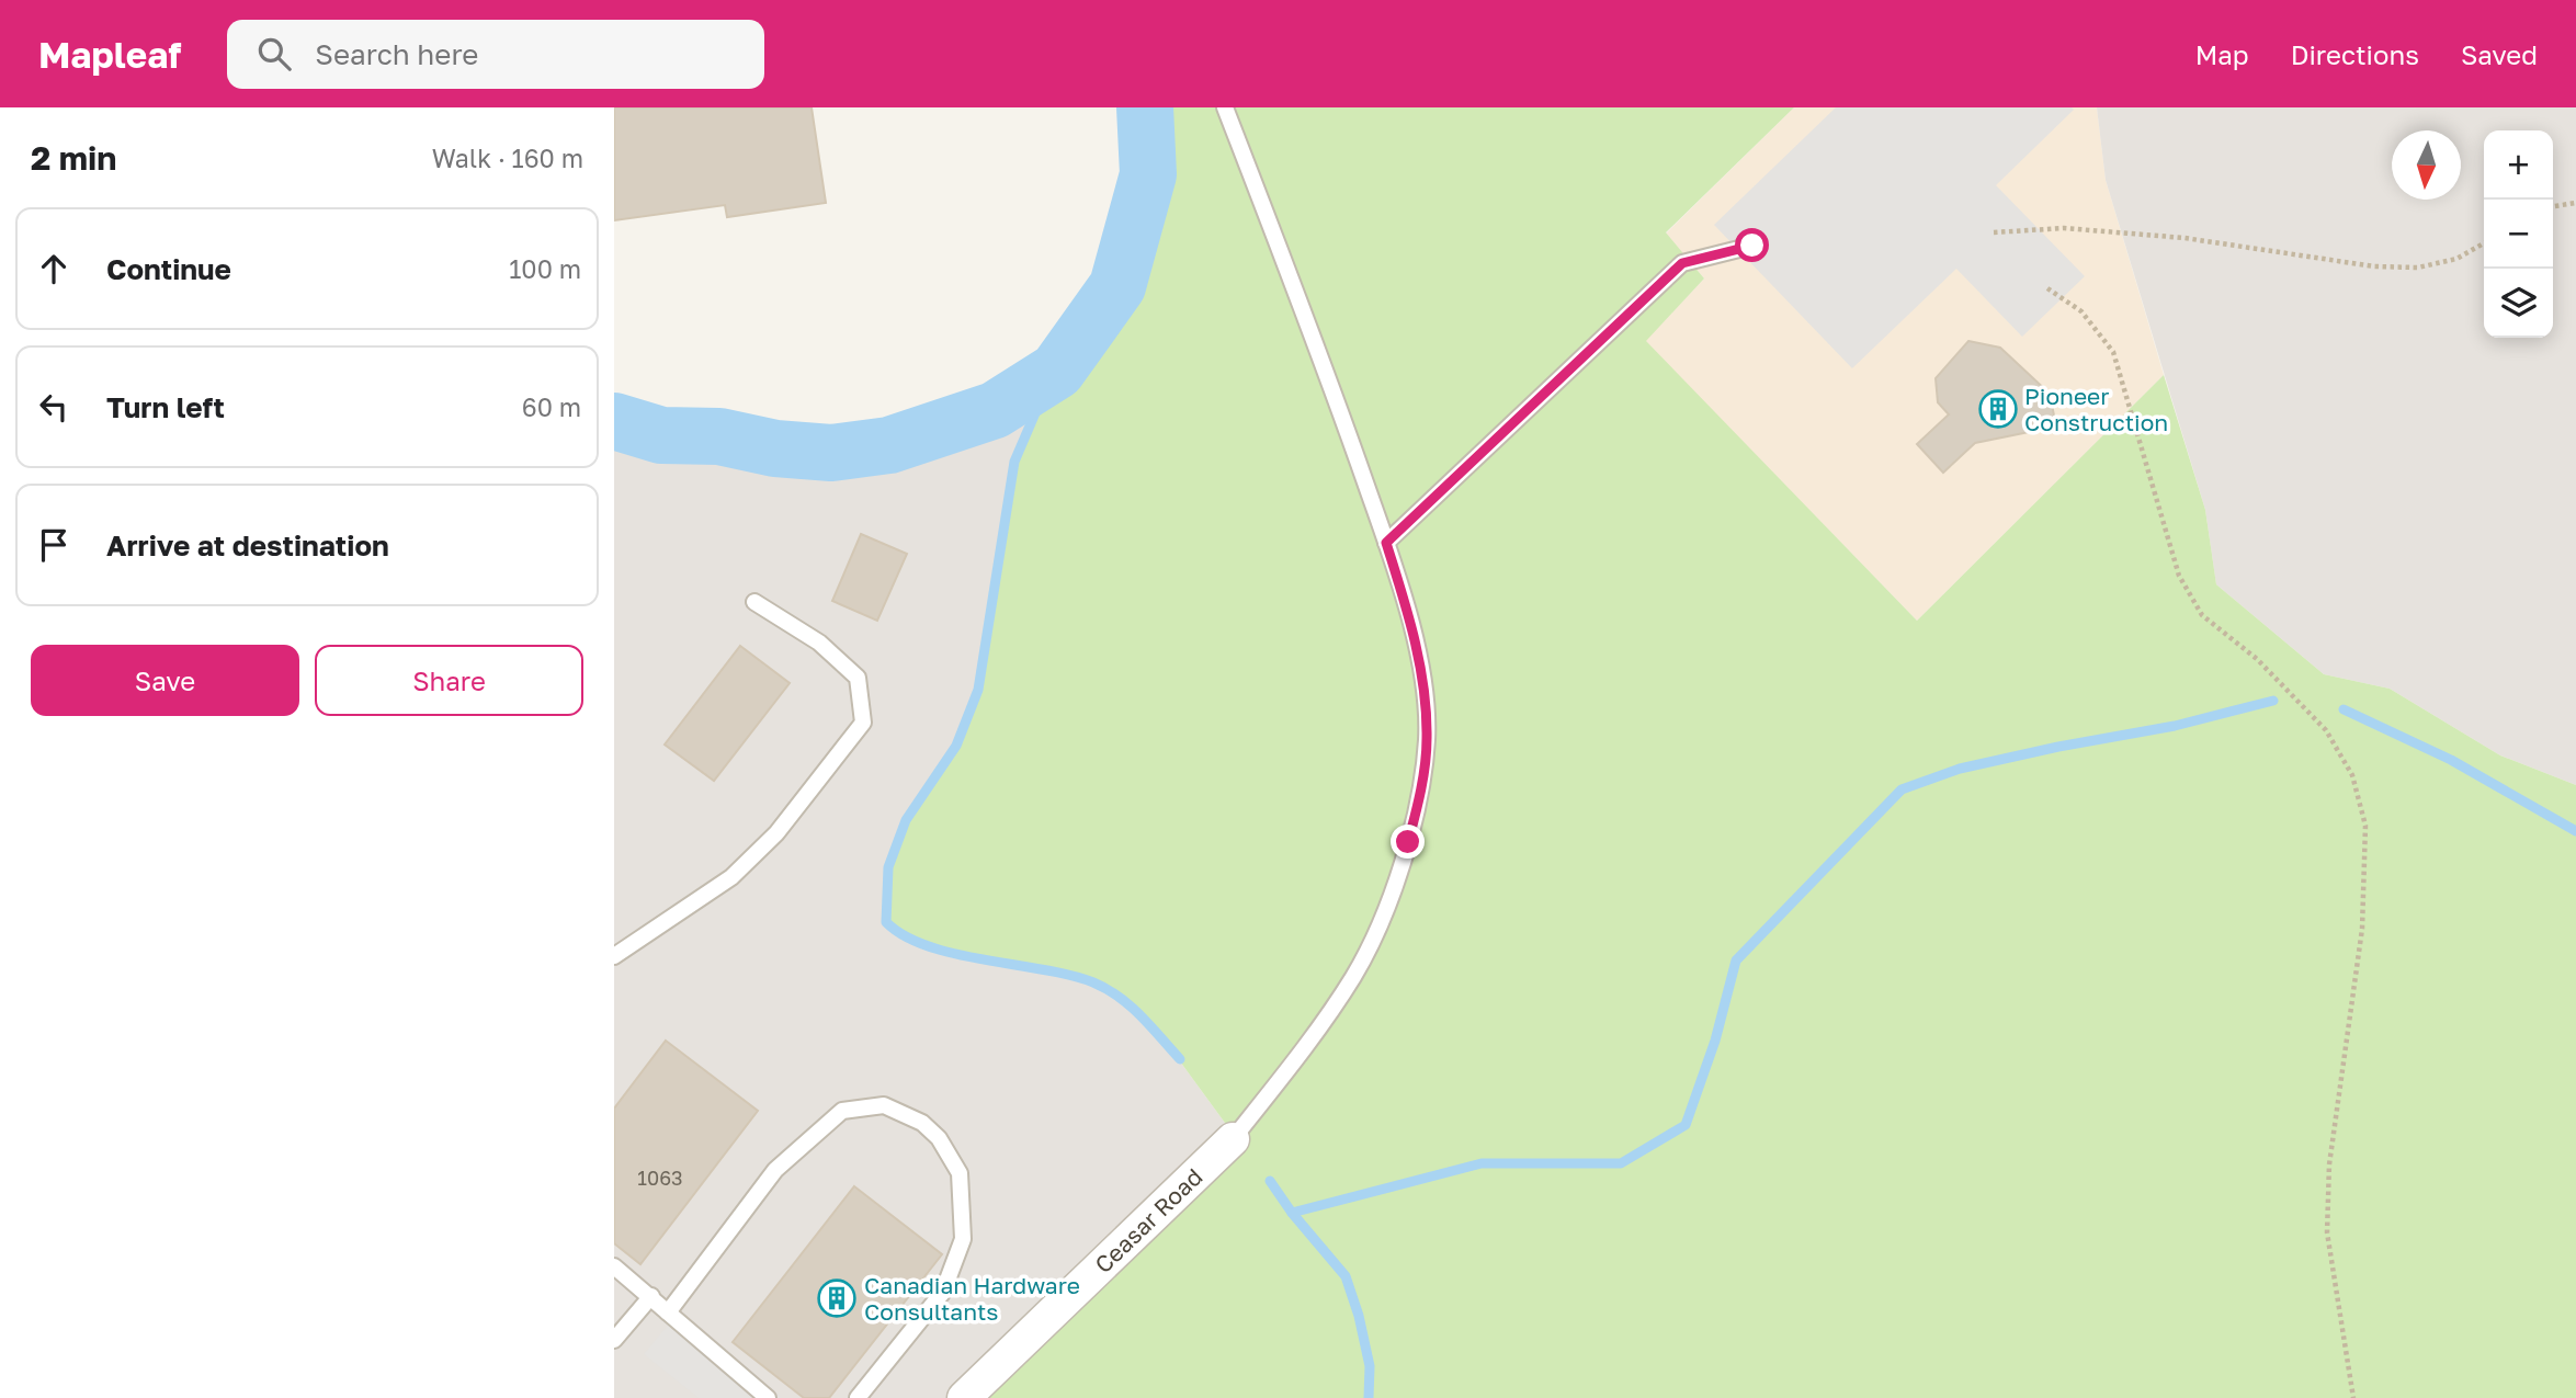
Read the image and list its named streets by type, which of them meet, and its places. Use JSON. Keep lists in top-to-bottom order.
{
  "streets": {
    "street": ["Ceasar Road"]
  },
  "places": {
    "building": ["Pioneer Construction", "Canadian Hardware Consultants"]
  },
  "house_numbers": ["1063"],
  "north": "bottom",
  "page": {
    "header": "Mapleaf",
    "search": "Search here",
    "nav": ["Map", "Directions", "Saved"],
    "heading": ["2 min", "Walk · 160 m"],
    "map_buttons": ["+", "−"],
    "list": [
      ["Continue", "100 m"],
      ["Turn left", "60 m"],
      "Arrive at destination"
    ],
    "buttons": ["Save", "Share"]
  }
}
